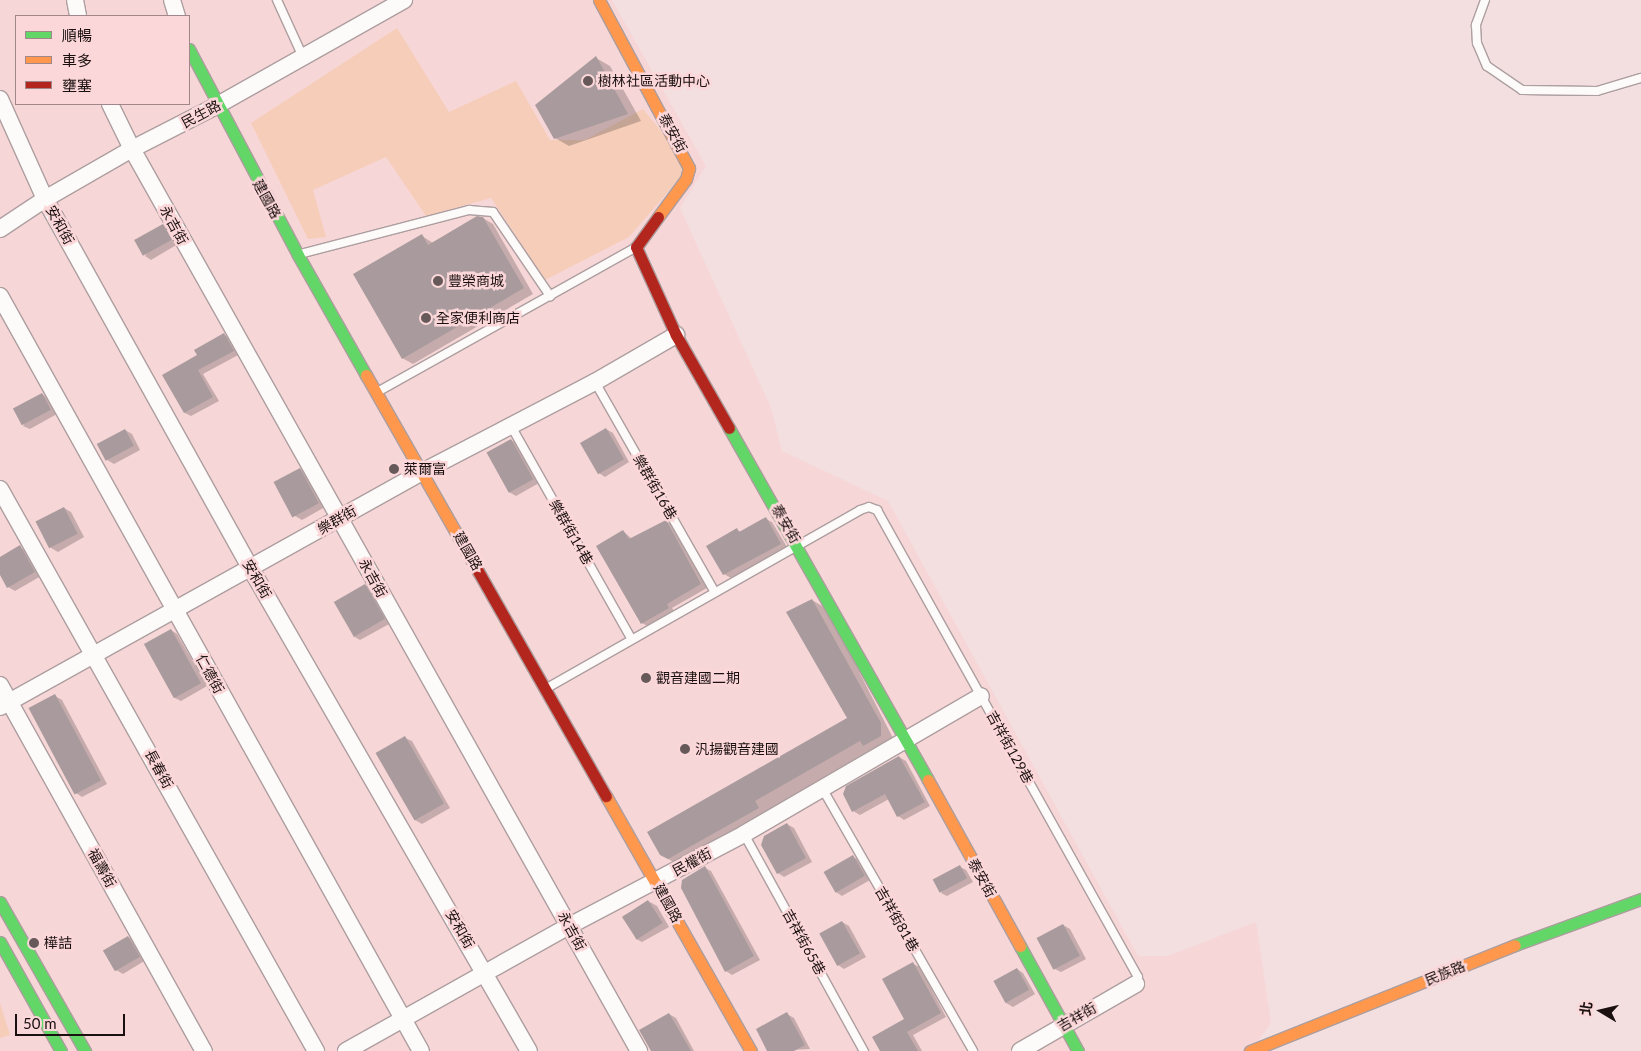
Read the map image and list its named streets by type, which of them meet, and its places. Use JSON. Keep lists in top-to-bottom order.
{
  "streets": {
    "street": [
      "民生路",
      "泰安街",
      "建國路",
      "安和街",
      "永吉街",
      "樂群街",
      "仁德街",
      "長春街",
      "民權街",
      "福壽街",
      "民族路",
      "吉祥街"
    ],
    "lane": [
      "樂群街16巷",
      "樂群街14巷",
      "吉祥街129巷",
      "吉祥街81巷",
      "吉祥街65巷"
    ]
  },
  "crossings": [
    ["民生路", "建國路"],
    ["民生路", "安和街"],
    ["民生路", "永吉街"],
    ["泰安街", "樂群街"],
    ["泰安街", "吉祥街129巷"],
    ["泰安街", "民權街"],
    ["泰安街", "吉祥街"],
    ["建國路", "樂群街"],
    ["建國路", "民權街"],
    ["安和街", "樂群街"],
    ["安和街", "民權街"],
    ["永吉街", "樂群街"],
    ["永吉街", "民權街"],
    ["樂群街16巷", "樂群街"],
    ["樂群街", "樂群街14巷"],
    ["樂群街", "仁德街"],
    ["樂群街", "長春街"],
    ["樂群街", "福壽街"],
    ["仁德街", "民權街"],
    ["吉祥街129巷", "民權街"],
    ["吉祥街129巷", "吉祥街"],
    ["民權街", "吉祥街81巷"],
    ["民權街", "吉祥街65巷"]
  ],
  "places": [
    "樹林社區活動中心",
    "豐榮商城",
    "全家便利商店",
    "萊爾富",
    "觀音建國二期",
    "汎揚觀音建國",
    "樺詰"
  ],
  "legend": ["順暢", "車多", "壅塞"],
  "scale_bar": "50 m",
  "north": "left"
}
